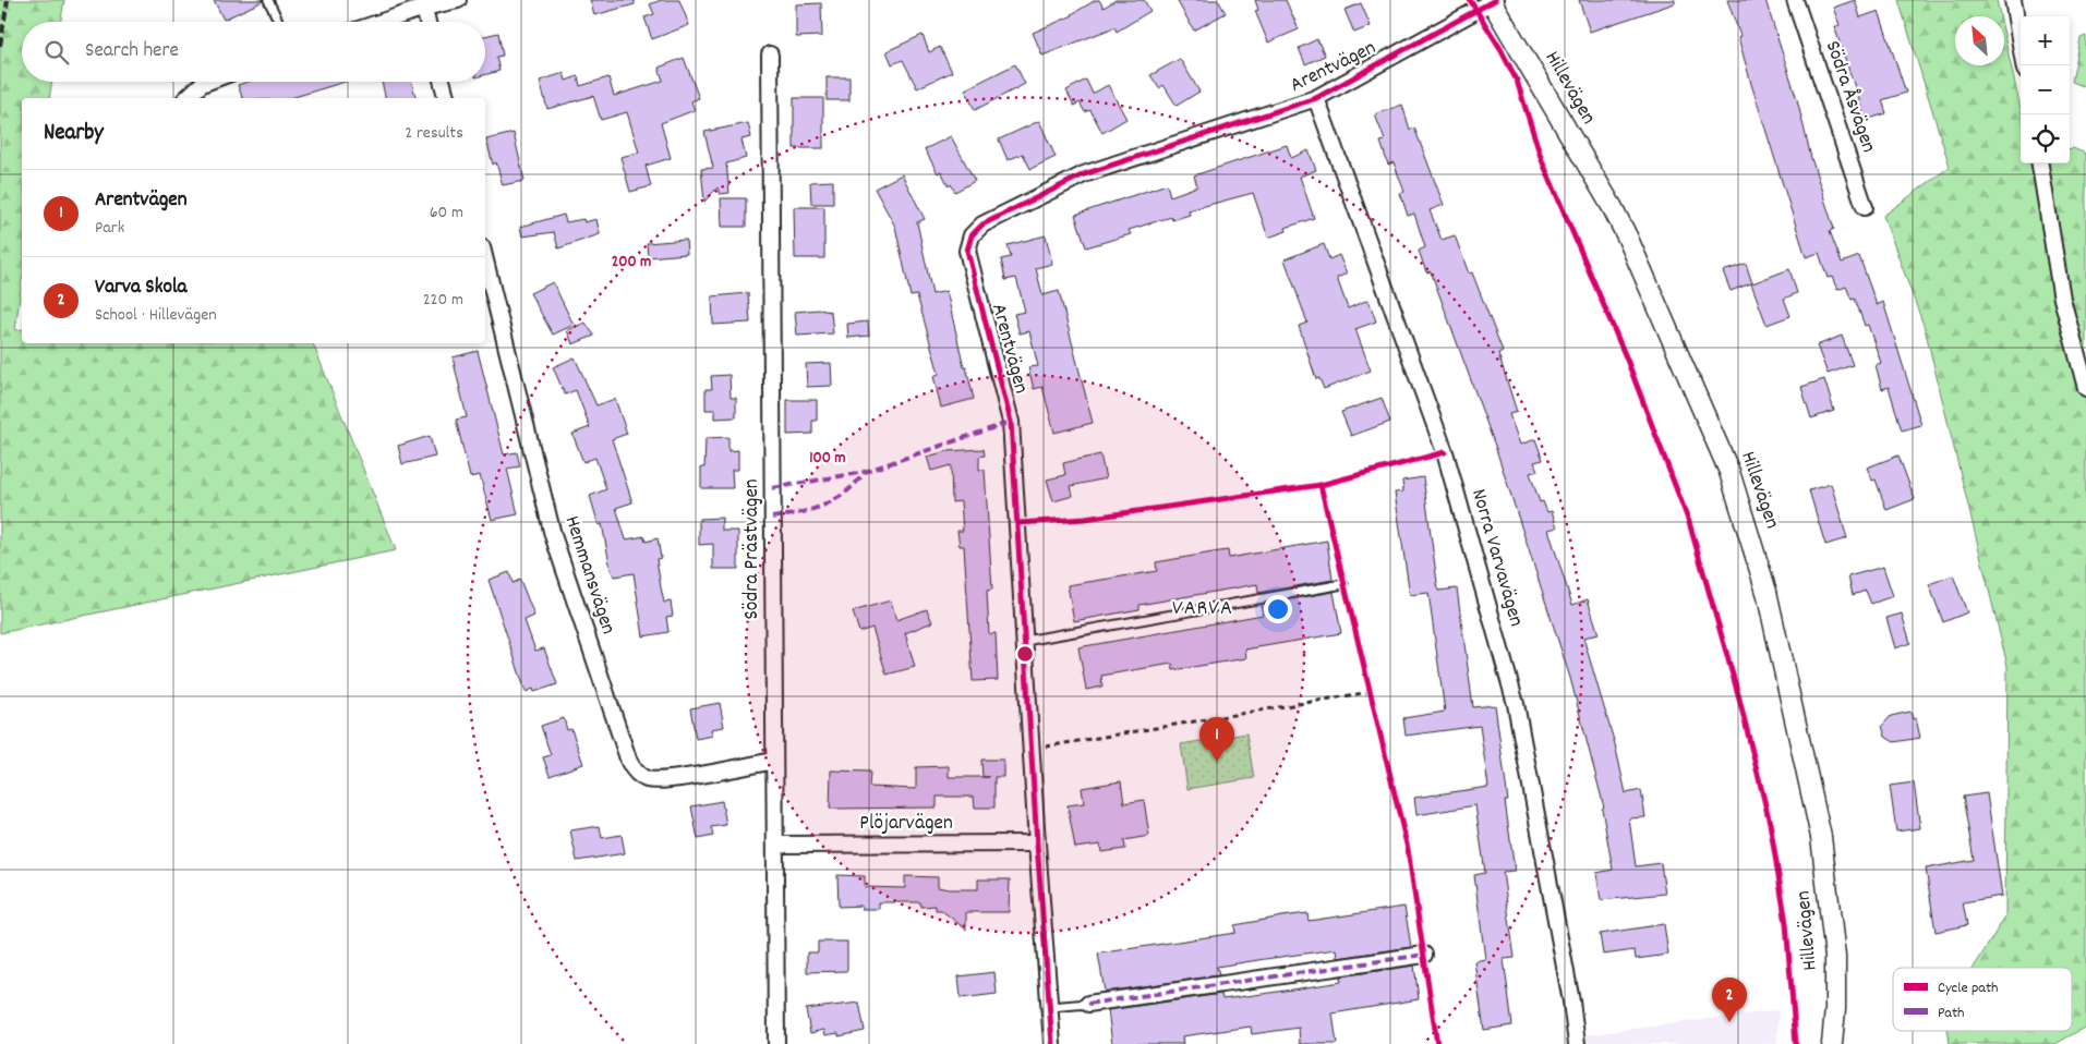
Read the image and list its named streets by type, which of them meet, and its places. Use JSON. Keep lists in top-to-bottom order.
{
  "streets": {
    "street": [
      "Arentvägen",
      "Hillevägen",
      "Södra Åsvägen",
      "Södra Prästvägen",
      "Norra Varvavägen",
      "Hemmansvägen",
      "Plöjarvägen"
    ]
  },
  "crossings": [
    ["Arentvägen", "Hillevägen"],
    ["Arentvägen", "Norra Varvavägen"],
    ["Arentvägen", "Plöjarvägen"],
    ["Södra Prästvägen", "Hemmansvägen"],
    ["Södra Prästvägen", "Plöjarvägen"]
  ],
  "districts": ["VARVA"],
  "legend": ["Cycle path", "Path"],
  "north": "top left",
  "page": {
    "map_buttons": ["+", "−"],
    "search": "Search here",
    "heading": ["Nearby", "2 results"],
    "list": [
      {
        "mark": "1",
        "name": "Arentvägen",
        "note": "Park",
        "value": "60 m"
      },
      {
        "mark": "2",
        "name": "Varva Skola",
        "note": "School · Hillevägen",
        "value": "220 m"
      }
    ],
    "pins": ["1", "2"]
  },
  "rings": ["200 m", "100 m"]
}
